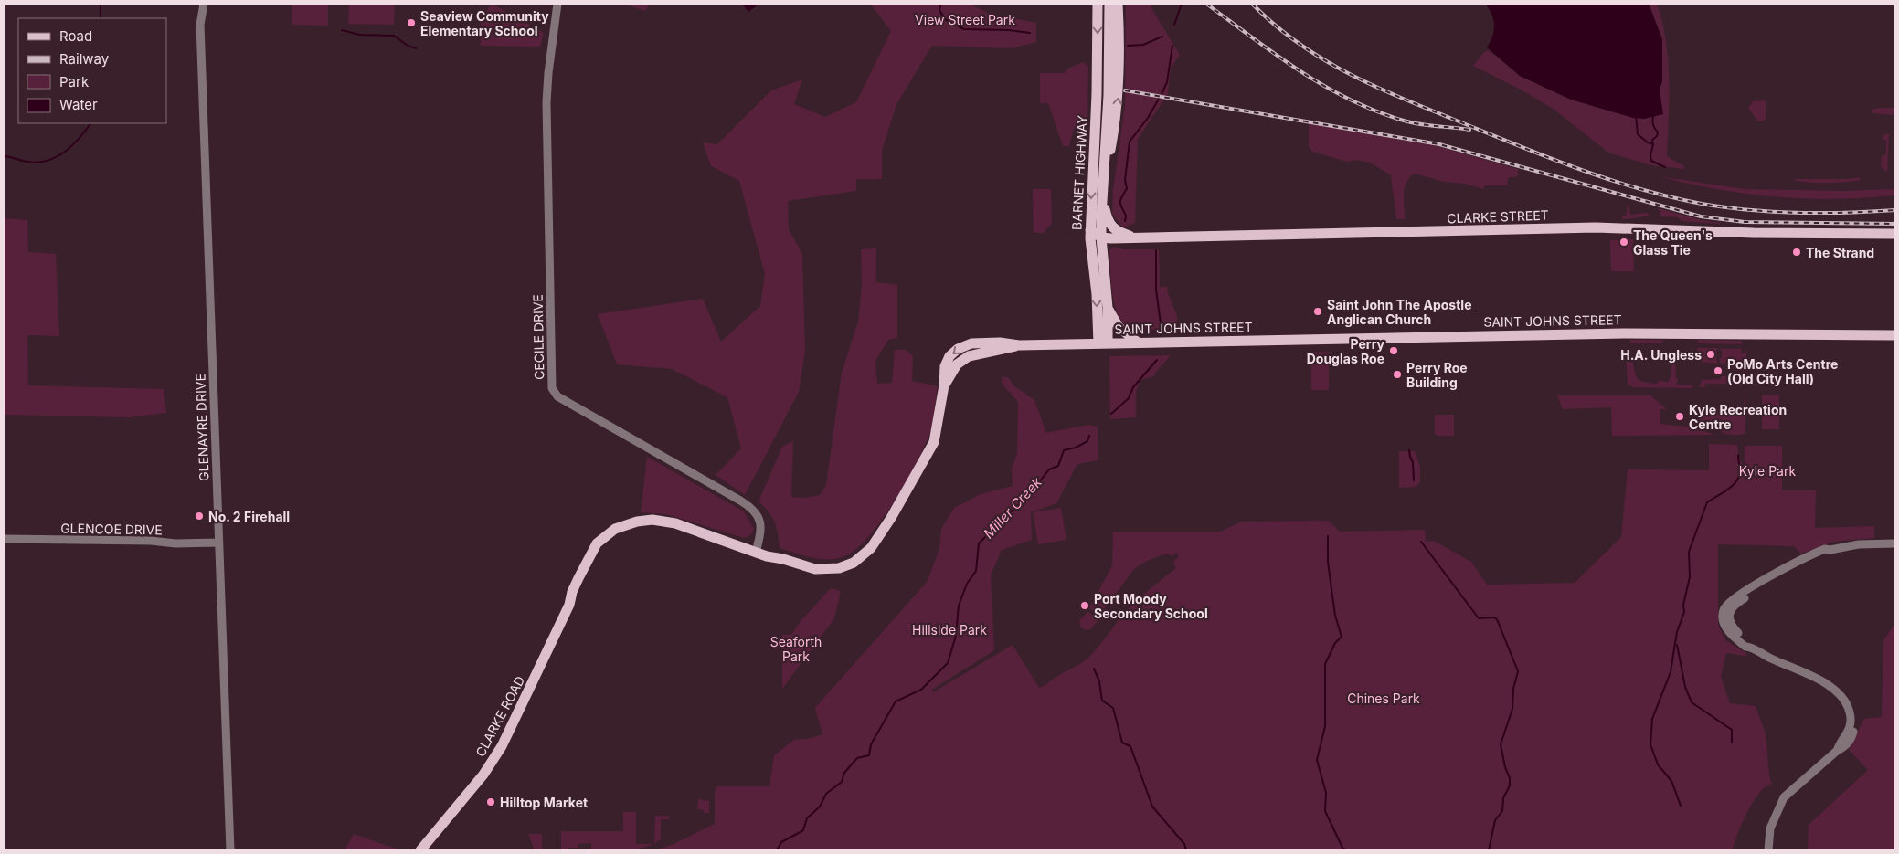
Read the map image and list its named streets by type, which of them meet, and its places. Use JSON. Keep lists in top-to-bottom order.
{
  "streets": {
    "main road": [
      "BARNET HIGHWAY",
      "CLARKE STREET",
      "SAINT JOHNS STREET",
      "CLARKE ROAD"
    ],
    "street": ["CECILE DRIVE", "GLENAYRE DRIVE", "GLENCOE DRIVE"]
  },
  "crossings": [
    ["BARNET HIGHWAY", "CLARKE STREET"],
    ["BARNET HIGHWAY", "SAINT JOHNS STREET"],
    ["SAINT JOHNS STREET", "CLARKE ROAD"],
    ["CECILE DRIVE", "CLARKE ROAD"],
    ["GLENAYRE DRIVE", "GLENCOE DRIVE"]
  ],
  "water": ["Miller Creek"],
  "parks": [
    "View Street Park",
    "Kyle Park",
    "Hillside Park",
    "Seaforth Park",
    "Chines Park"
  ],
  "places": [
    "Seaview Community Elementary School",
    "The Queen's Glass Tie",
    "The Strand",
    "Saint John The Apostle Anglican Church",
    "Perry Douglas Roe",
    "H.A. Ungless",
    "PoMo Arts Centre (Old City Hall)",
    "Perry Roe Building",
    "Kyle Recreation Centre",
    "No. 2 Firehall",
    "Port Moody Secondary School",
    "Hilltop Market"
  ],
  "legend": [
    "Road",
    "Railway",
    "Park",
    "Water"
  ]
}
